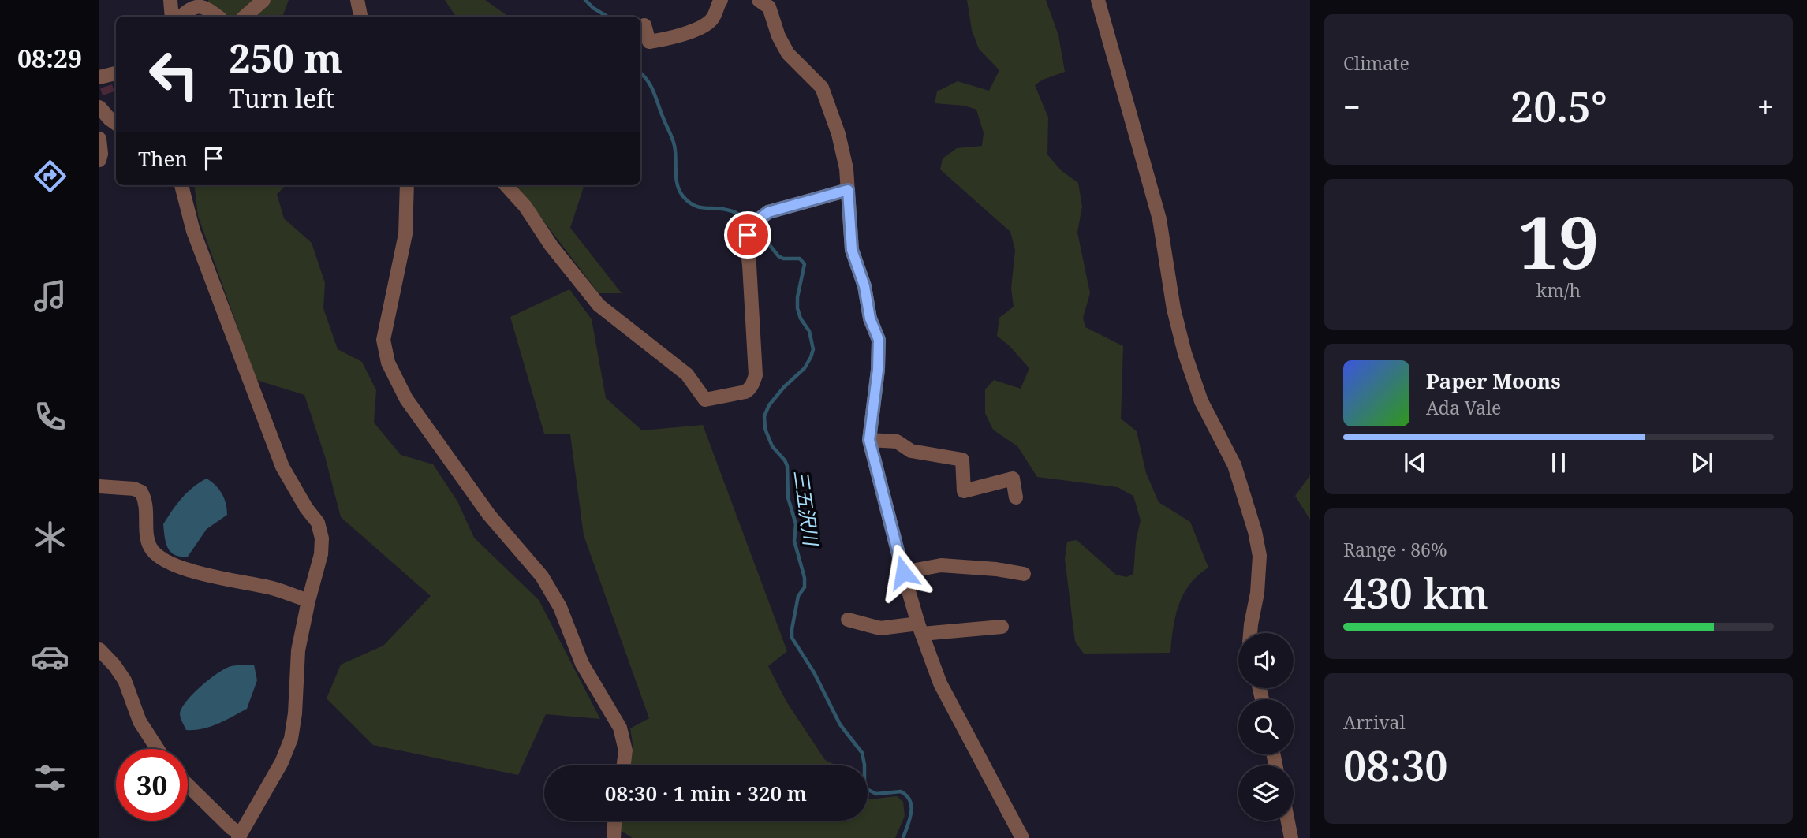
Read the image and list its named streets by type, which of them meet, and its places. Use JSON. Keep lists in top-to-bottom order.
{
  "water": ["三五沢川"],
  "page": {
    "tabs": "08:29",
    "tile": [
      "Climate",
      ["19", "km/h"],
      ["Range · 86%", "430 km"],
      ["Arrival", "08:30"]
    ],
    "turn": ["250 m", "Turn left"],
    "heat": ["−", "20.5°", "+"],
    "then": "Then",
    "song": ["Paper Moons", "Ada Vale"],
    "limit": "30",
    "trip": "08:30 · 1 min · 320 m"
  }
}
